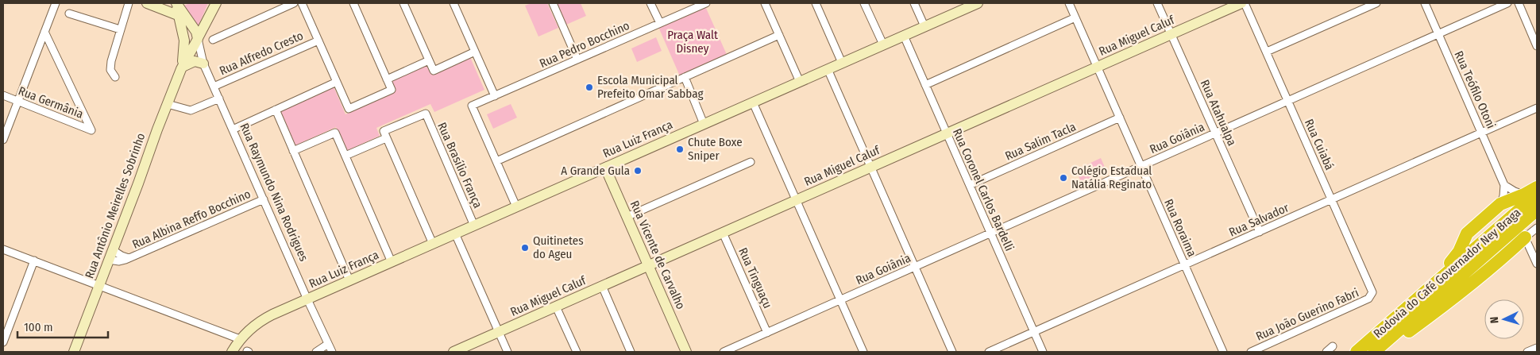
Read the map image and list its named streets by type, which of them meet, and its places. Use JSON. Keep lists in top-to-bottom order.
{
  "streets": {
    "highway": ["Rodovia do Café Governador Ney Braga"],
    "street": [
      "Rua Miguel Caluf",
      "Rua Pedro Bocchino",
      "Rua Alfredo Cresto",
      "Rua Teófilo Otoni",
      "Rua Germânia",
      "Rua Atahualpa",
      "Rua Goiânia",
      "Rua Luiz França",
      "Rua Salim Tacla",
      "Rua Cuiabá",
      "Rua Brasílio França",
      "Rua Coronel Carlos Bardelli",
      "Rua Raymundo Nina Rodrigues",
      "Rua Antônio Meirelles Sobrinho",
      "Rua Albina Reffo Bocchino",
      "Rua Salvador",
      "Rua Roraima",
      "Rua Vicente de Carvalho",
      "Rua Tinguaçu",
      "Rua João Guerino Fabri"
    ]
  },
  "crossings": [
    ["Rua Miguel Caluf", "Rua Atahualpa"],
    ["Rua Miguel Caluf", "Rua Coronel Carlos Bardelli"],
    ["Rua Miguel Caluf", "Rua Roraima"],
    ["Rua Miguel Caluf", "Rua Vicente de Carvalho"],
    ["Rua Miguel Caluf", "Rua Tinguaçu"],
    ["Rua Alfredo Cresto", "Rua Raymundo Nina Rodrigues"],
    ["Rua Teófilo Otoni", "Rua Goiânia"],
    ["Rua Teófilo Otoni", "Rua Salvador"],
    ["Rua Atahualpa", "Rua Goiânia"],
    ["Rua Atahualpa", "Rua Salvador"],
    ["Rua Goiânia", "Rua Cuiabá"],
    ["Rua Goiânia", "Rua Coronel Carlos Bardelli"],
    ["Rua Goiânia", "Rua Roraima"],
    ["Rua Goiânia", "Rua Tinguaçu"],
    ["Rua Luiz França", "Rua Brasílio França"],
    ["Rua Luiz França", "Rua Coronel Carlos Bardelli"],
    ["Rua Luiz França", "Rua Raymundo Nina Rodrigues"],
    ["Rua Luiz França", "Rua Vicente de Carvalho"],
    ["Rua Salim Tacla", "Rua Coronel Carlos Bardelli"],
    ["Rua Salim Tacla", "Rua Roraima"],
    ["Rua Cuiabá", "Rua Salvador"],
    ["Rua Cuiabá", "Rua João Guerino Fabri"],
    ["Rua Coronel Carlos Bardelli", "Rua Salvador"],
    ["Rua Raymundo Nina Rodrigues", "Rua Antônio Meirelles Sobrinho"],
    ["Rua Raymundo Nina Rodrigues", "Rua Albina Reffo Bocchino"],
    ["Rua Antônio Meirelles Sobrinho", "Rua Albina Reffo Bocchino"],
    ["Rua Salvador", "Rua Roraima"]
  ],
  "parks": ["Praça Walt Disney"],
  "places": [
    "Escola Municipal Prefeito Omar Sabbag",
    "Chute Boxe Sniper",
    "A Grande Gula",
    "Colégio Estadual Natália Reginato",
    "Quitinetes do Ageu"
  ],
  "scale_bar": "100 m",
  "north": "left"
}
